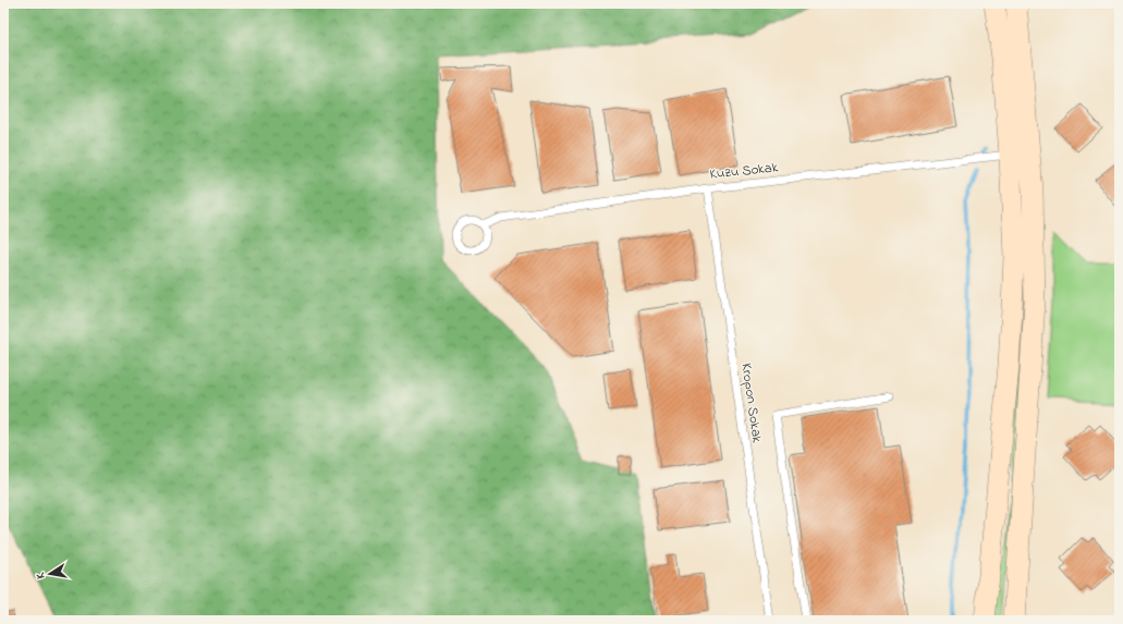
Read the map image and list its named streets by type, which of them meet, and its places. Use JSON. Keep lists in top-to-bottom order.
{
  "streets": {
    "lane": ["Kuzu Sokak", "Kropon Sokak"]
  },
  "crossings": [
    ["Kuzu Sokak", "Kropon Sokak"]
  ],
  "north": "left"
}
